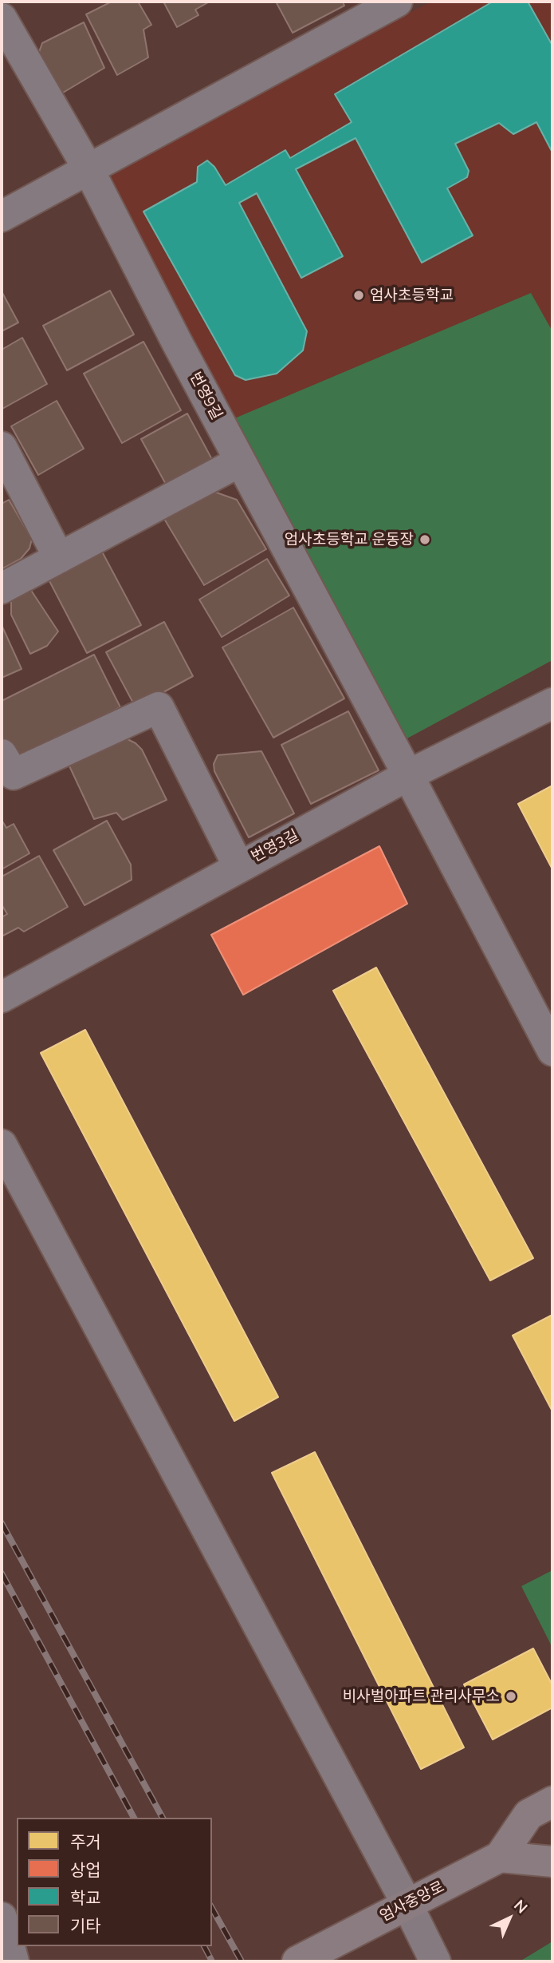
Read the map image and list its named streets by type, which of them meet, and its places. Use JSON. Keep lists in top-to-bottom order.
{
  "streets": {
    "main road": ["엄사중앙로"],
    "street": ["번영9길", "번영3길"]
  },
  "crossings": [
    ["번영9길", "번영3길"]
  ],
  "places": ["엄사초등학교", "엄사초등학교 운동장", "비사벌아파트 관리사무소"],
  "legend": [
    "주거",
    "상업",
    "학교",
    "기타"
  ],
  "north": "top right"
}
